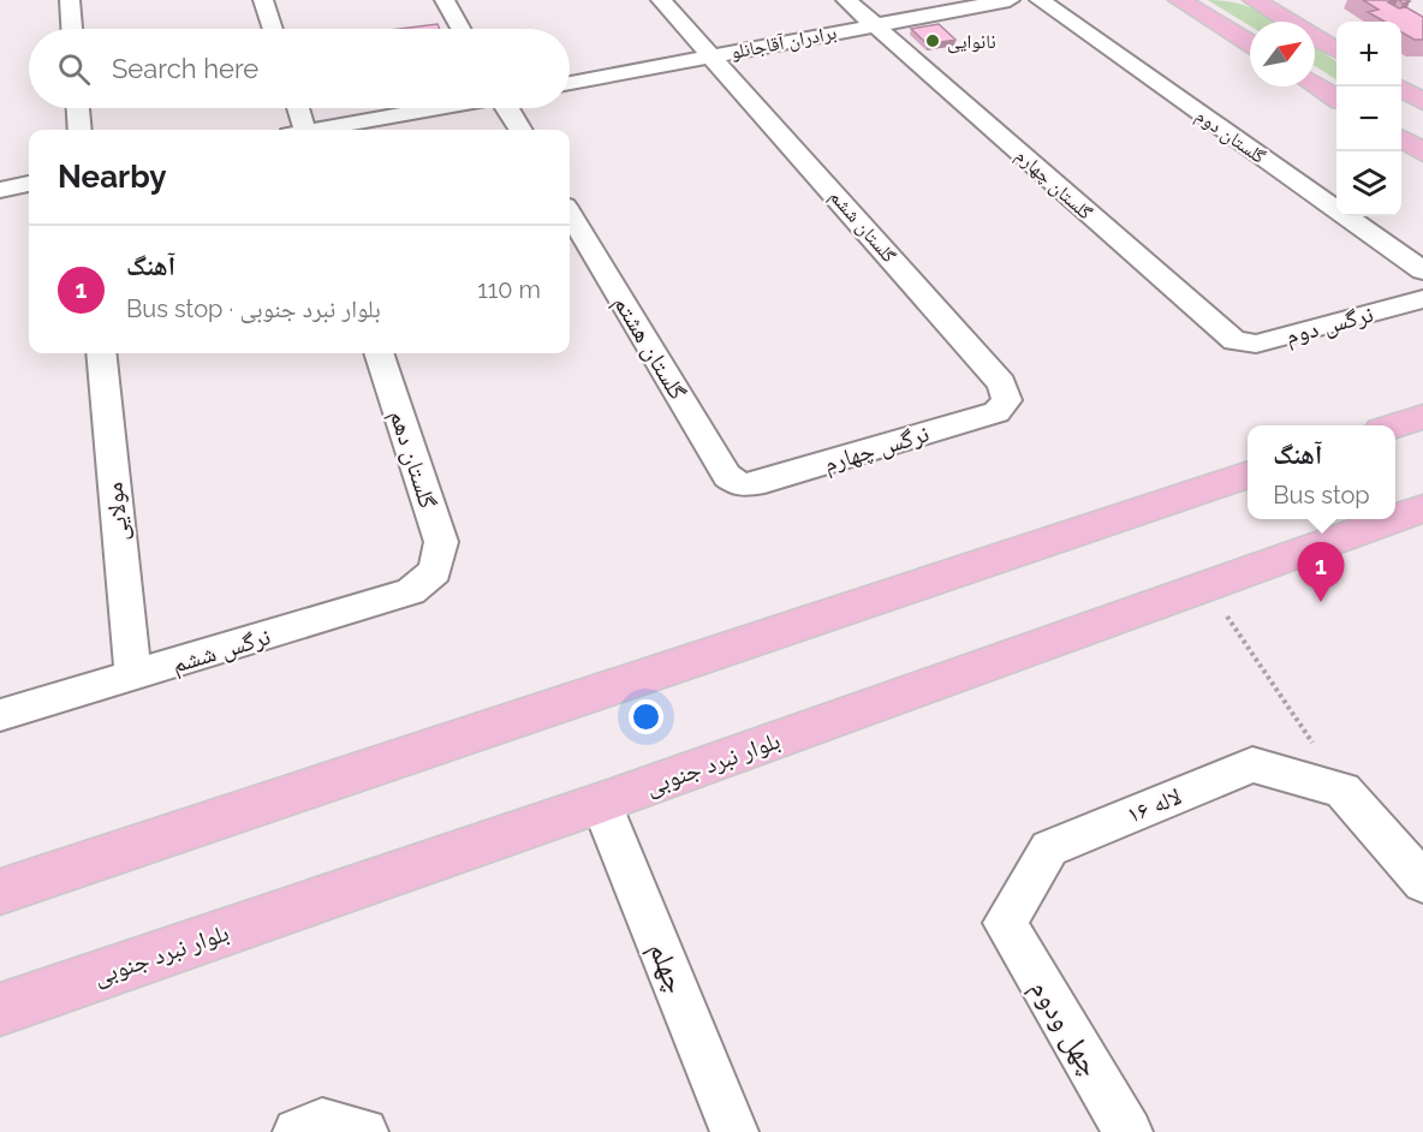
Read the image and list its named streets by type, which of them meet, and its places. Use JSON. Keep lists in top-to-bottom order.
{
  "streets": {
    "main road": ["بلوار نبرد جنوبی"],
    "street": [
      "برادران آقاجانلو",
      "گلستان دوم",
      "گلستان چهارم",
      "گلستان ششم",
      "نرگس دوم",
      "گلستان هشتم",
      "نرگس چهارم",
      "گلستان دهم",
      "مولایی",
      "نرگس ششم",
      "لاله ۱۶",
      "چهلم",
      "چهل ودوم"
    ]
  },
  "crossings": [
    ["برادران آقاجانلو", "گلستان چهارم"],
    ["برادران آقاجانلو", "گلستان ششم"],
    ["گلستان چهارم", "نرگس دوم"],
    ["گلستان ششم", "نرگس چهارم"],
    ["گلستان هشتم", "نرگس چهارم"],
    ["گلستان دهم", "نرگس ششم"],
    ["مولایی", "نرگس ششم"],
    ["بلوار نبرد جنوبی", "چهلم"],
    ["لاله ۱۶", "چهل ودوم"]
  ],
  "places": ["نانوایی"],
  "north": "top right",
  "page": {
    "map_buttons": ["+", "−"],
    "search": "Search here",
    "heading": "Nearby",
    "list": [
      {
        "mark": "1",
        "name": "آهنگ",
        "note": "Bus stop · بلوار نبرد جنوبی",
        "value": "110 m"
      }
    ],
    "popup": ["آهنگ", "Bus stop"],
    "pins": "1"
  }
}
